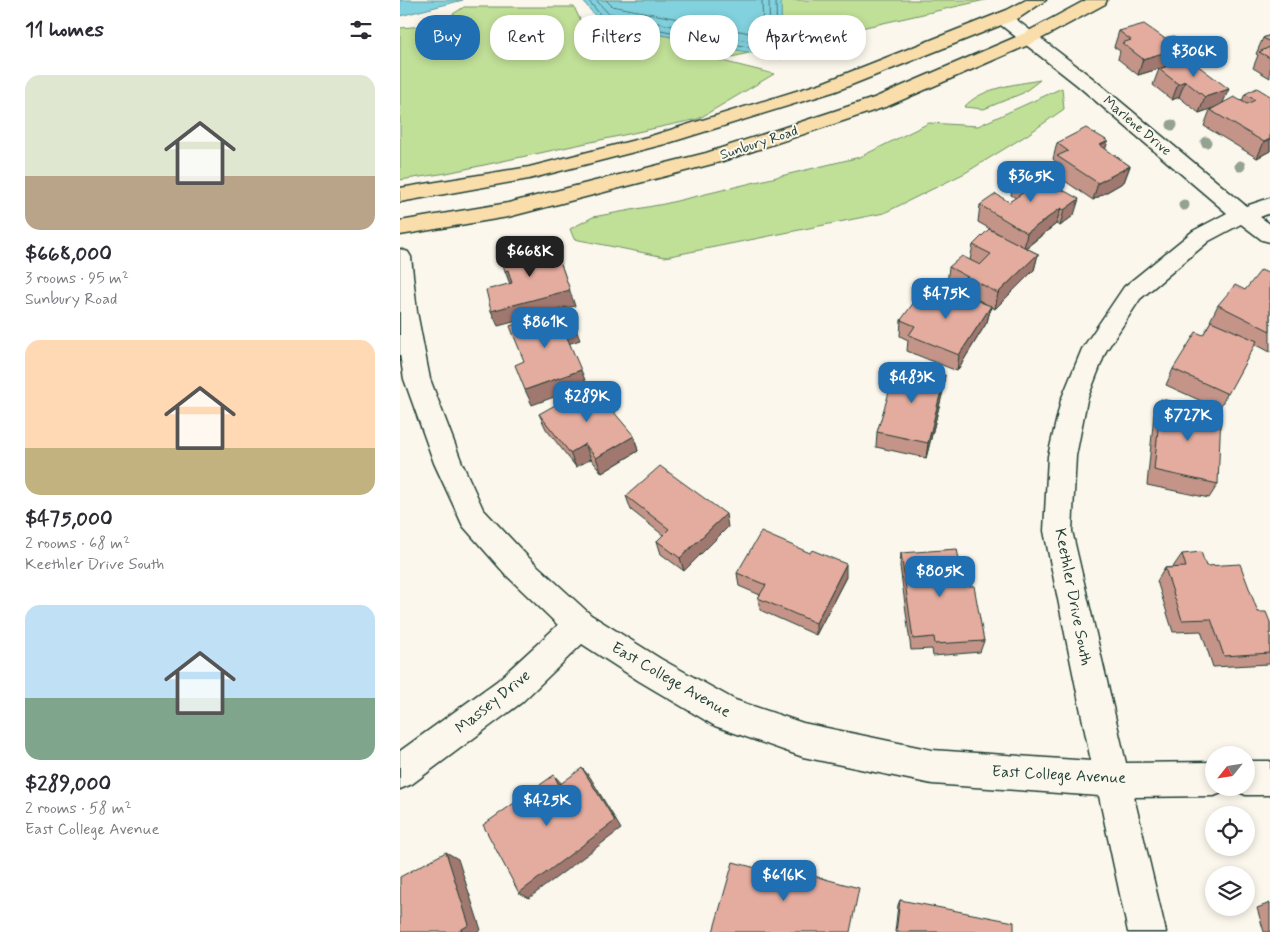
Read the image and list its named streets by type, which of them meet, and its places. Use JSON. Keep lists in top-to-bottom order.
{
  "streets": {
    "main road": ["Sunbury Road"],
    "street": [
      "Marlene Drive",
      "Keethler Drive South",
      "East College Avenue",
      "Massey Drive"
    ]
  },
  "crossings": [
    ["Marlene Drive", "Sunbury Road"],
    ["Marlene Drive", "Keethler Drive South"],
    ["Keethler Drive South", "East College Avenue"],
    ["East College Avenue", "Massey Drive"]
  ],
  "north": "bottom left",
  "page": {
    "heading": "11 homes",
    "chip": [
      "Buy",
      "Rent",
      "Filters",
      "New",
      "Apartment"
    ],
    "price": [
      "$306K",
      "$365K",
      "$668K",
      "$475K",
      "$861K",
      "$483K",
      "$289K",
      "$727K",
      "$805K",
      "$425K",
      "$616K"
    ],
    "list": [
      {
        "name": "$668,000",
        "note": "3 rooms · 95 m² · Sunbury Road"
      },
      {
        "name": "$475,000",
        "note": "2 rooms · 68 m² · Keethler Drive South"
      },
      {
        "name": "$289,000",
        "note": "2 rooms · 58 m² · East College Avenue"
      }
    ]
  }
}
